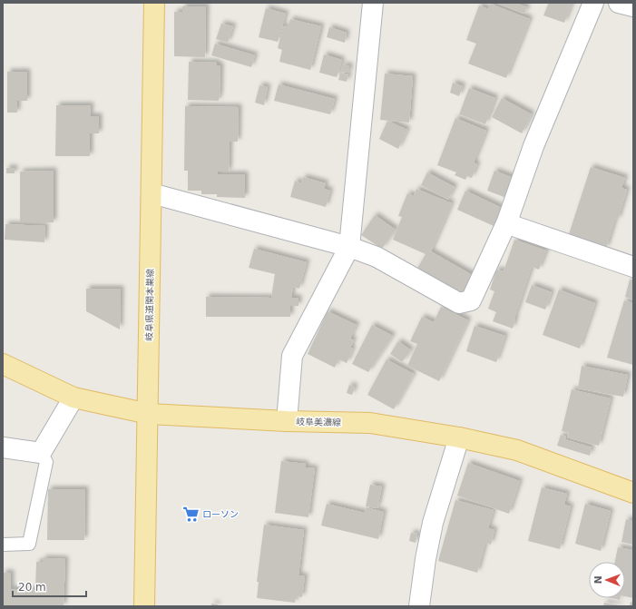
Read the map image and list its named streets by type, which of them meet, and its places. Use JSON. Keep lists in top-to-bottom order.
{
  "streets": {
    "main road": ["岐阜県道関本巣線", "岐阜美濃線"]
  },
  "crossings": [
    ["岐阜県道関本巣線", "岐阜美濃線"]
  ],
  "places": {
    "supermarket": ["ローソン"]
  },
  "scale_bar": "20 m",
  "north": "left"
}
